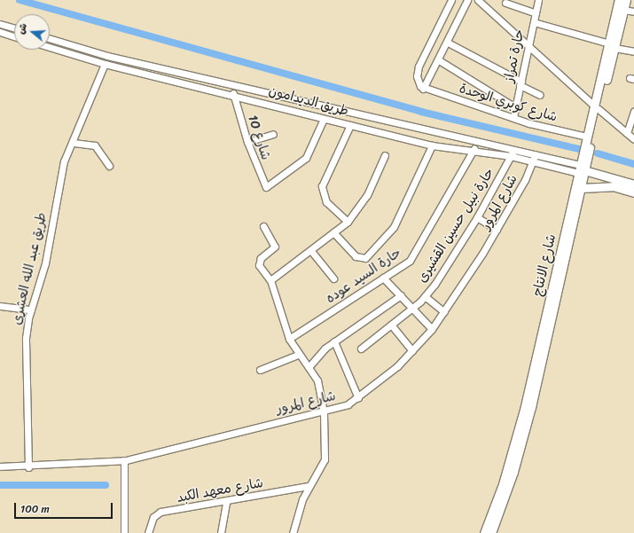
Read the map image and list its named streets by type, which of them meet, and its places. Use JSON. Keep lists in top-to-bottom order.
{
  "streets": {
    "main road": ["طريق الديدامون", "شارع الانتاج"],
    "street": [
      "حارة تمراز",
      "شارع كوبري الوحدة",
      "شارع 10",
      "شارع المرور",
      "حارة نبيل حسين القشيرى",
      "طريق عبد الله العشرى",
      "حارة السيد عوده",
      "شارع معهد الكبد"
    ]
  },
  "crossings": [
    ["حارة تمراز", "شارع كوبري الوحدة"],
    ["طريق الديدامون", "شارع 10"],
    ["طريق الديدامون", "شارع المرور"],
    ["طريق الديدامون", "حارة نبيل حسين القشيرى"],
    ["طريق الديدامون", "شارع الانتاج"],
    ["طريق الديدامون", "طريق عبد الله العشرى"],
    ["طريق الديدامون", "حارة السيد عوده"],
    ["شارع كوبري الوحدة", "شارع الانتاج"],
    ["شارع المرور", "طريق عبد الله العشرى"]
  ],
  "scale_bar": "100 m",
  "north": "left"
}
